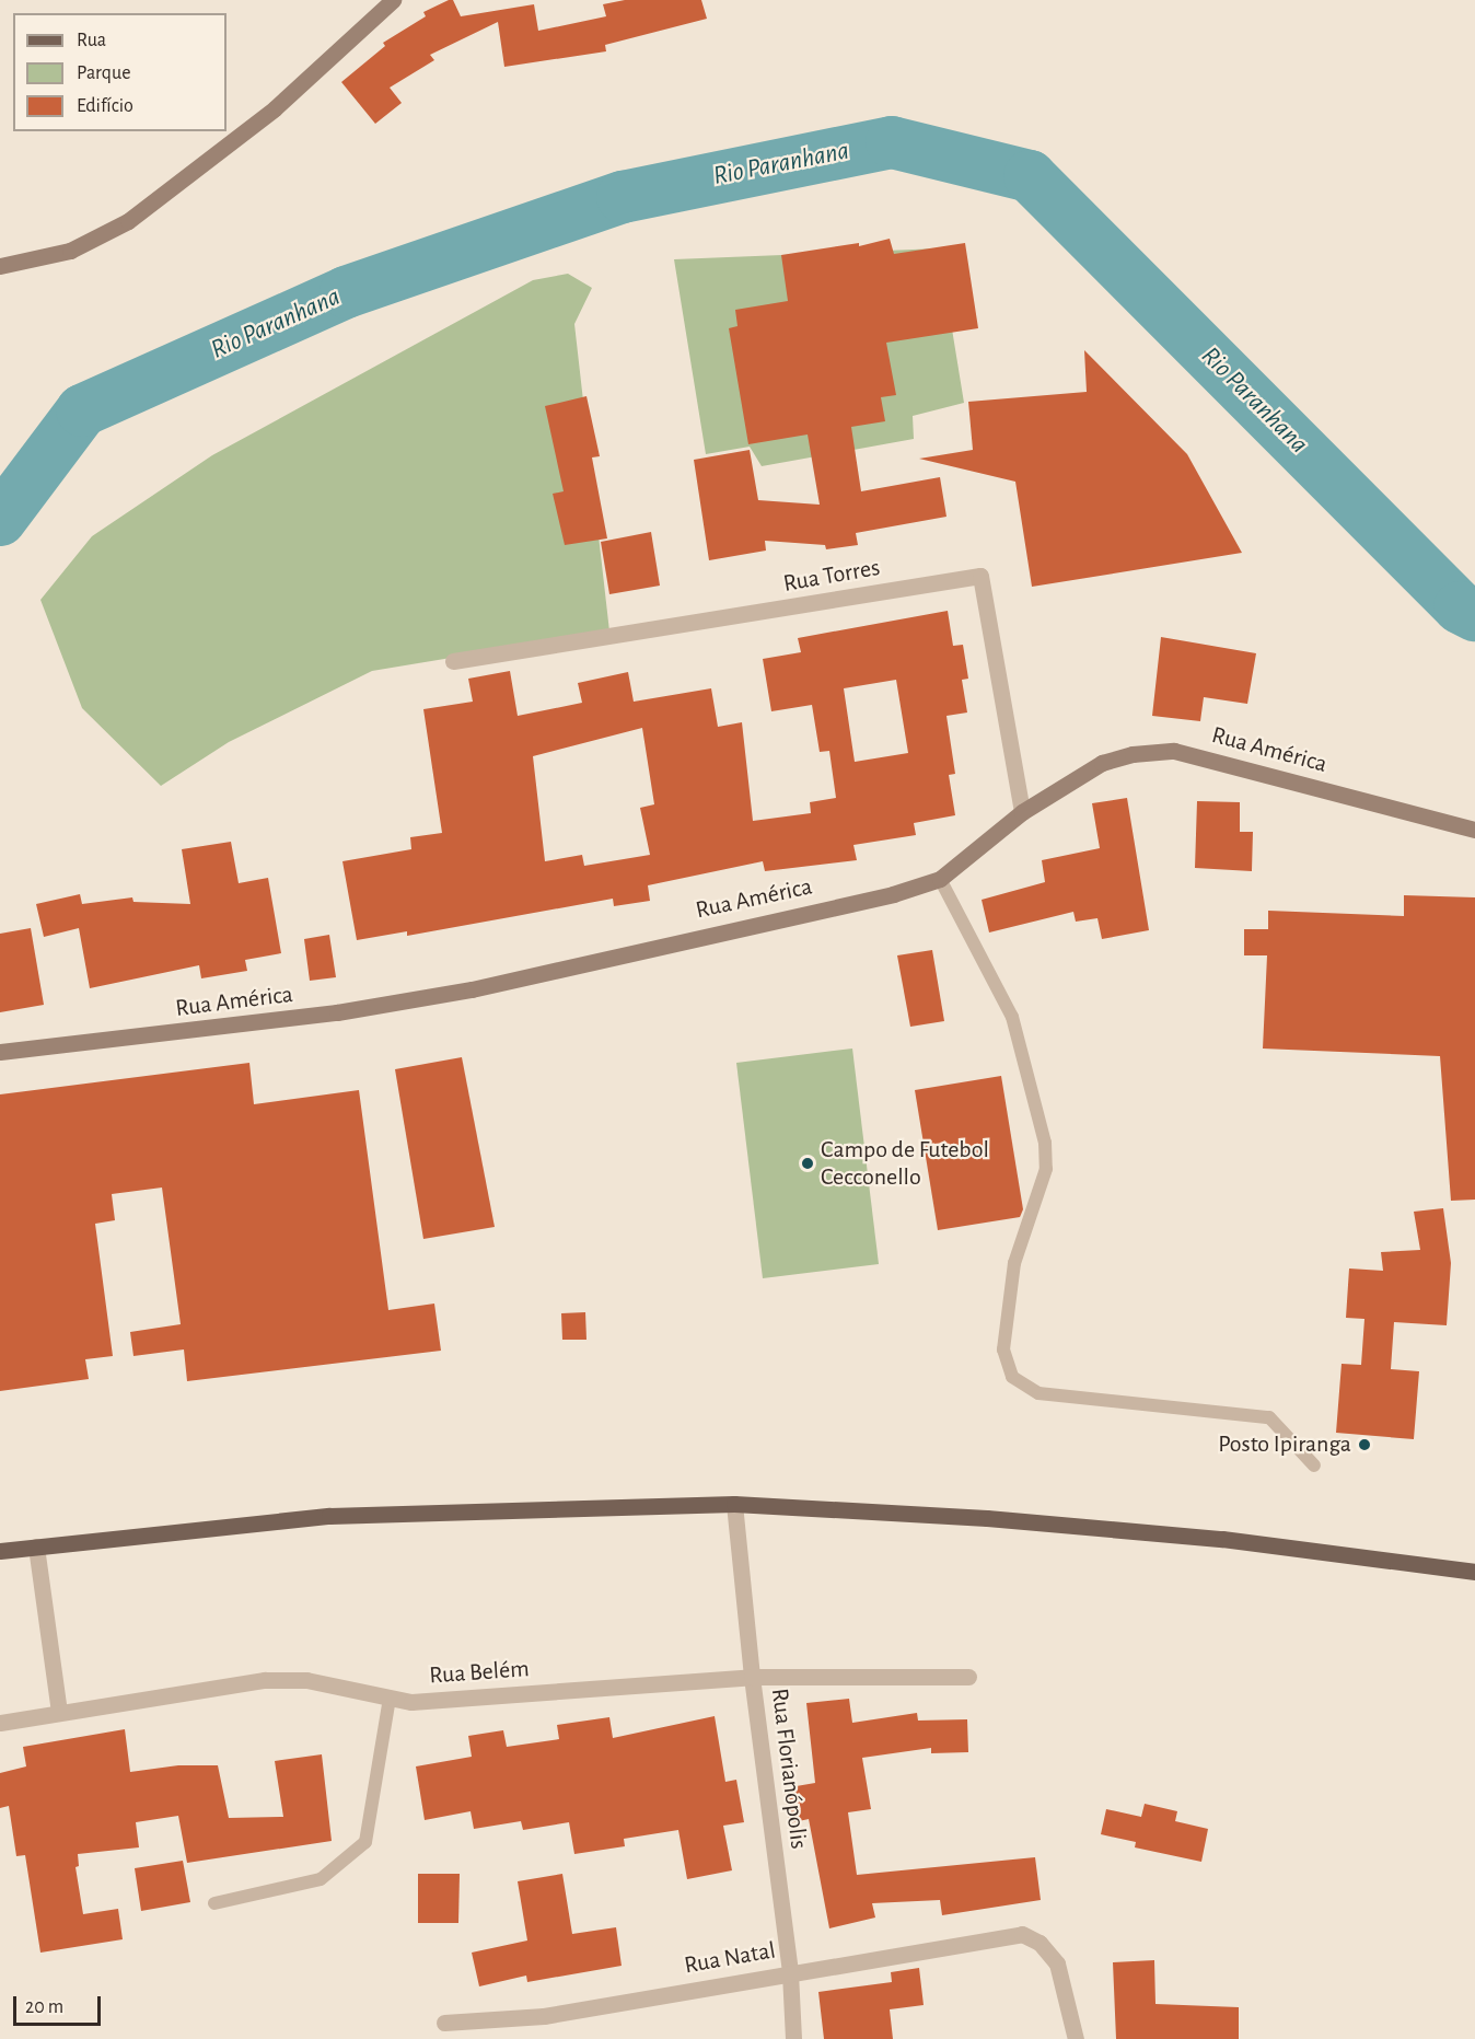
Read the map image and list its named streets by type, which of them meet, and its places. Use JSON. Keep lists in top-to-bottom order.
{
  "streets": {
    "street": [
      "Rua Torres",
      "Rua América",
      "Rua Belém",
      "Rua Florianópolis",
      "Rua Natal"
    ]
  },
  "crossings": [
    ["Rua Torres", "Rua América"],
    ["Rua Belém", "Rua Florianópolis"],
    ["Rua Florianópolis", "Rua Natal"]
  ],
  "water": ["Rio Paranhana"],
  "places": ["Campo de Futebol Cecconello", "Posto Ipiranga"],
  "legend": ["Rua", "Parque", "Edifício"],
  "scale_bar": "20 m"
}
